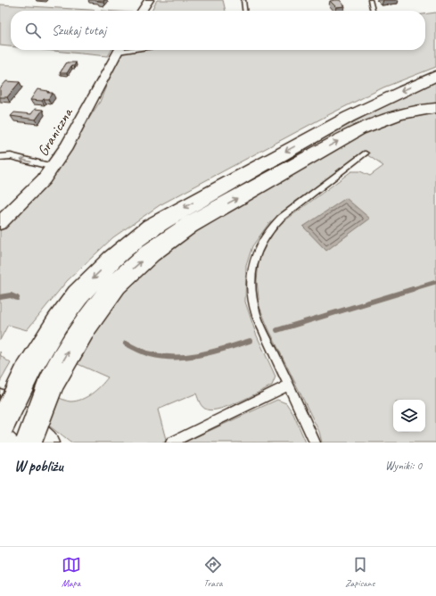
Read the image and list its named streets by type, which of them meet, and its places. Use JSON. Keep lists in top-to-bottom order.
{
  "streets": {
    "street": ["Graniczna"]
  },
  "page": {
    "search": "Szukaj tutaj",
    "heading": ["W pobliżu", "Wyniki: 0"],
    "nav": ["Mapa", "Trasa", "Zapisane"]
  }
}
